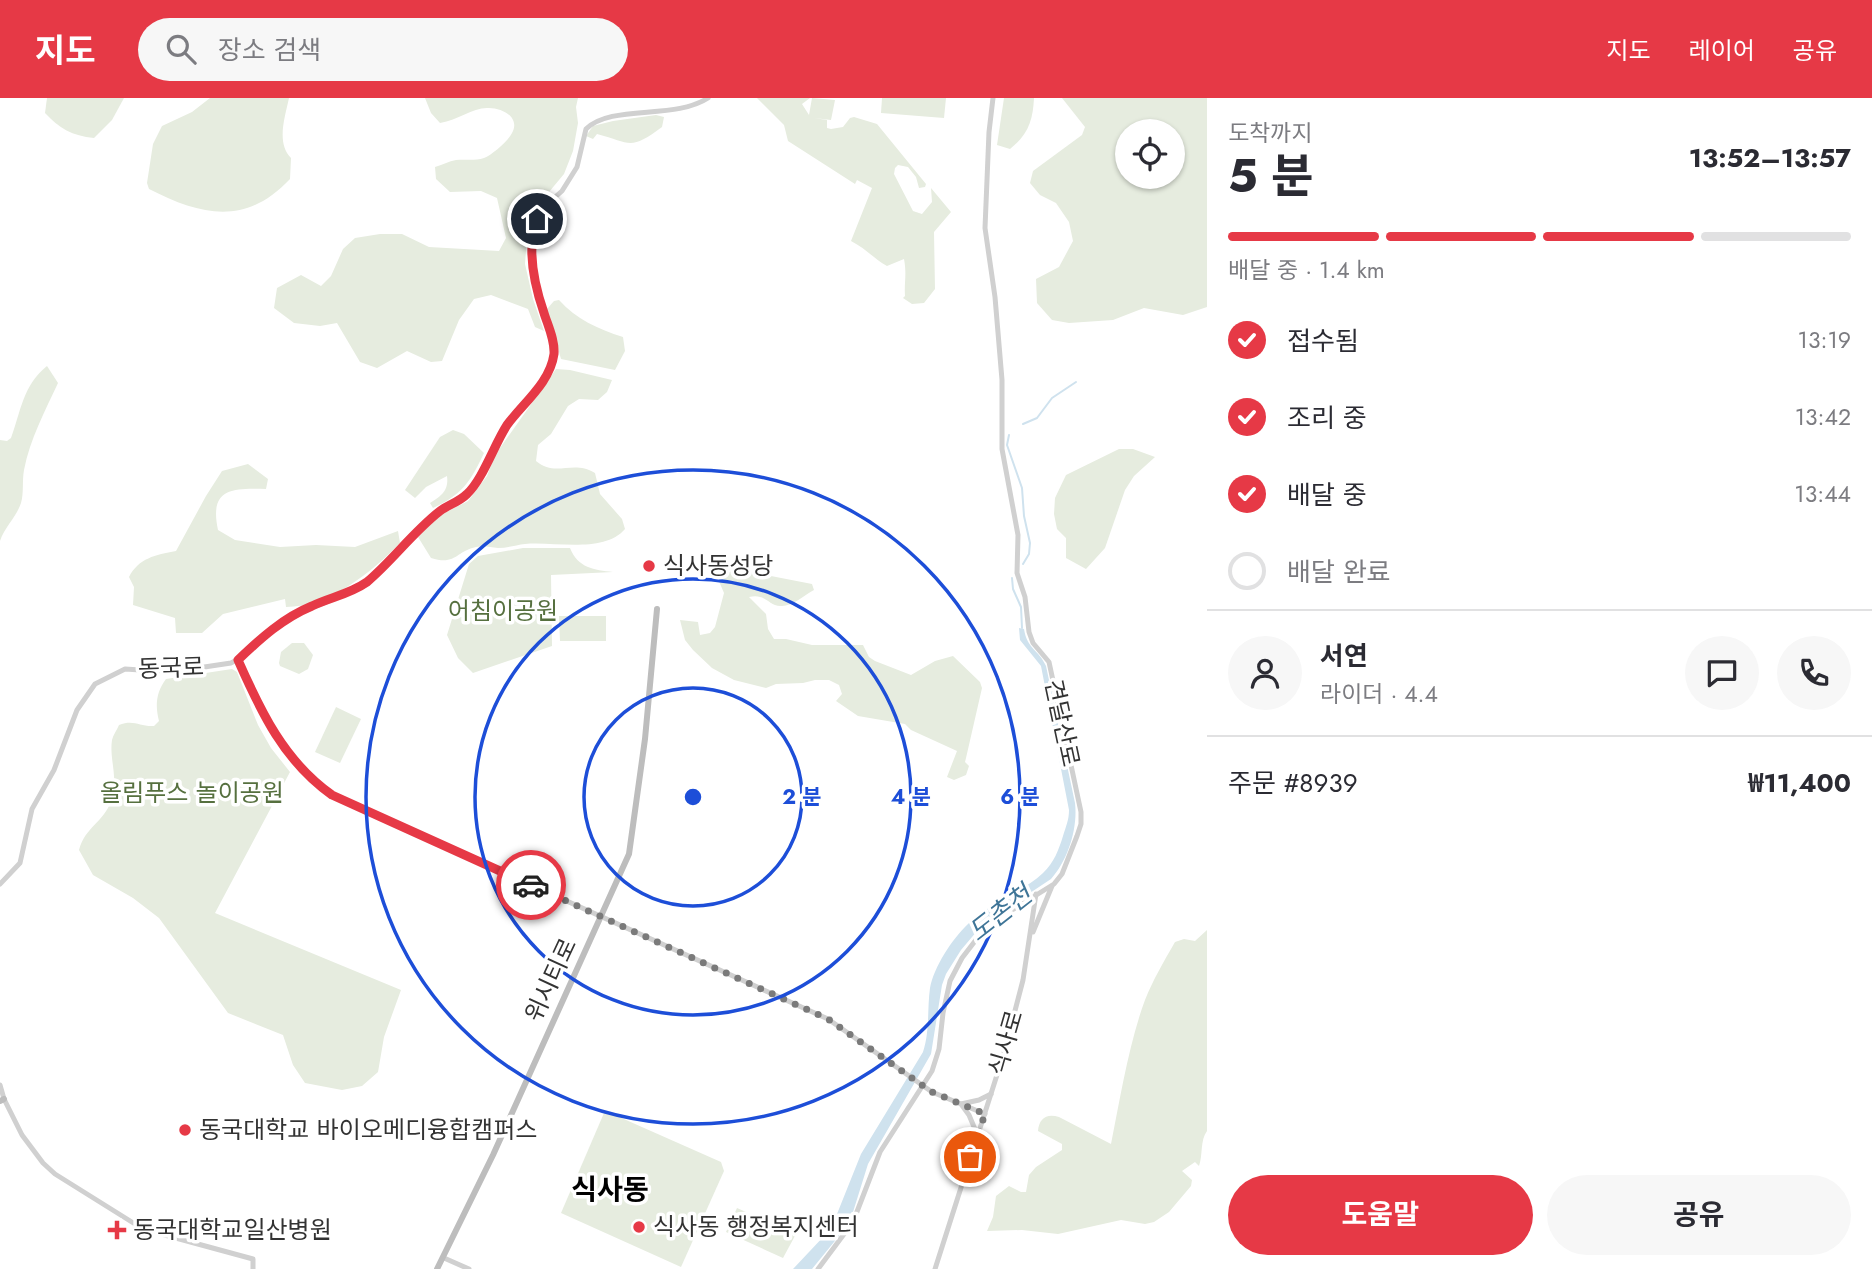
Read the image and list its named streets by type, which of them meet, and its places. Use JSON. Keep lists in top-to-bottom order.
{
  "streets": {
    "main road": ["위시티로"],
    "street": ["동국로", "견달산로", "식사로"]
  },
  "crossings": [
    ["견달산로", "식사로"]
  ],
  "districts": ["식사동"],
  "water": ["도촌천"],
  "parks": ["어침이공원", "올림푸스 놀이공원"],
  "places": {
    "other": ["식사동성당", "동국대학교 바이오메디융합캠퍼스", "식사동 행정복지센터"],
    "health": ["동국대학교일산병원"]
  },
  "page": {
    "header": "지도",
    "search": "장소 검색",
    "nav": ["지도", "레이어", "공유"],
    "heading": ["5 분", "도착까지", "13:52–13:57"],
    "panel": [
      "서연",
      "라이더 · 4.4",
      "주문 #8939",
      "₩11,400"
    ],
    "bar": "배달 중 · 1.4 km",
    "list": [
      ["접수됨", "13:19"],
      ["조리 중", "13:42"],
      ["배달 중", "13:44"],
      "배달 완료"
    ],
    "buttons": ["도움말", "공유"]
  },
  "rings": ["2 분", "4 분", "6 분"]
}
